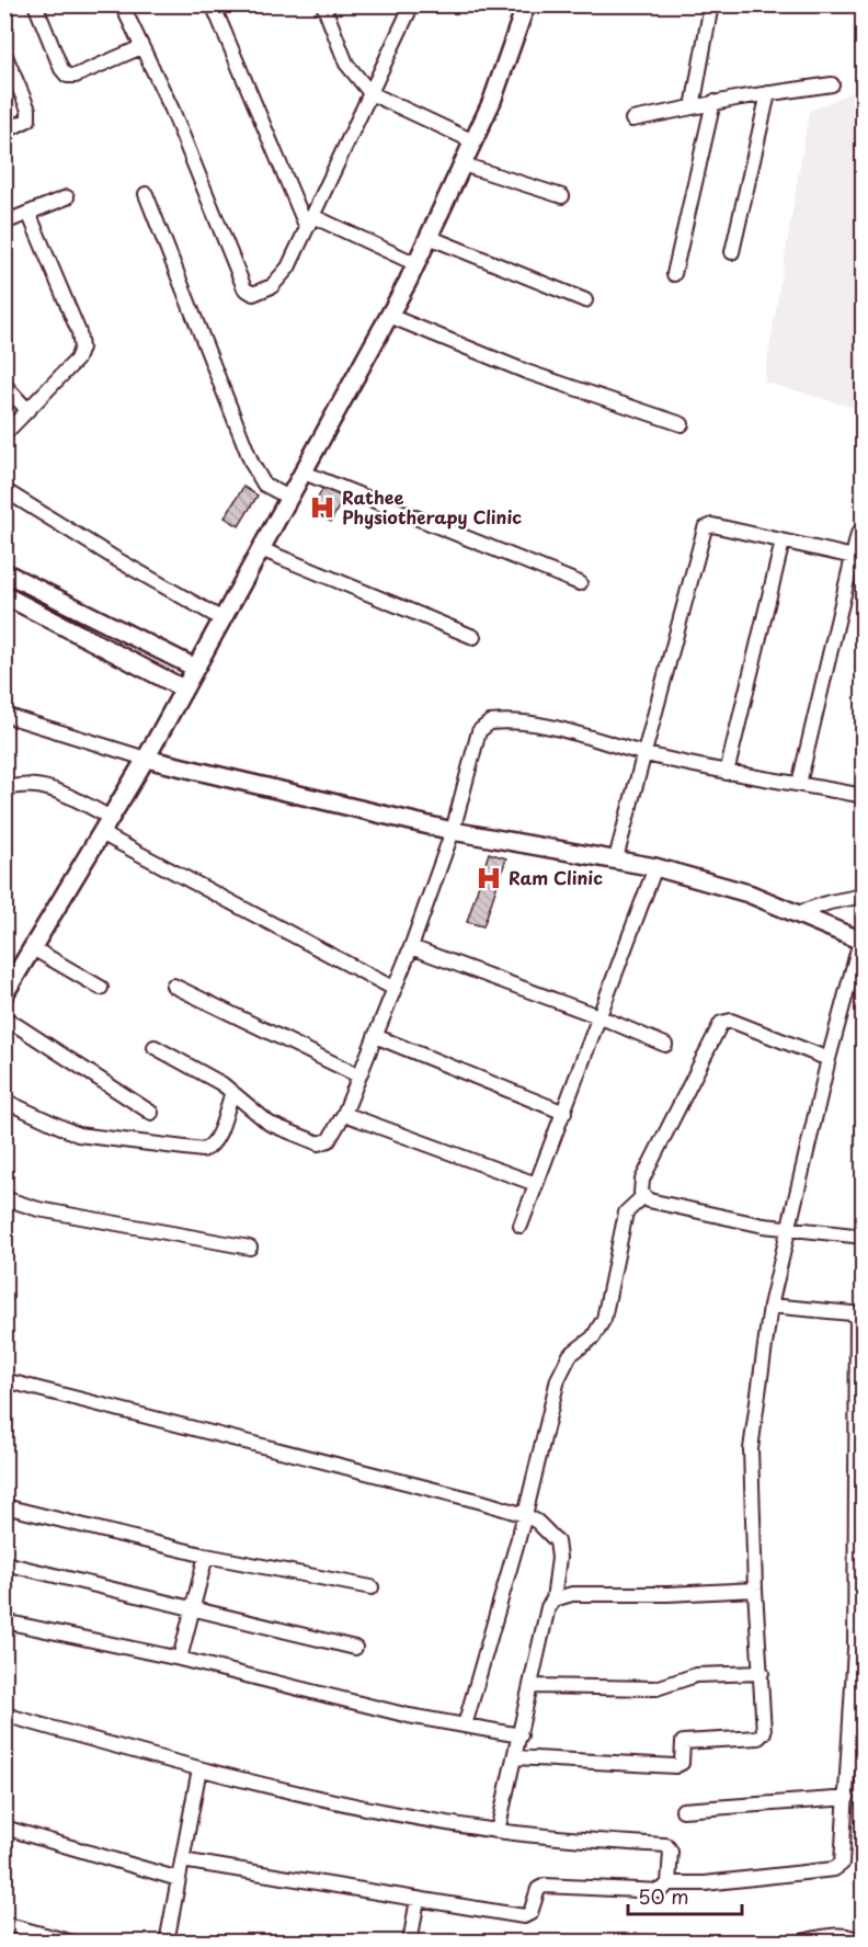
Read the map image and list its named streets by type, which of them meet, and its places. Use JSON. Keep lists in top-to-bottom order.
{
  "places": {
    "hospital": ["Rathee Physiotherapy Clinic", "Ram Clinic"]
  },
  "scale_bar": "50 m"
}
